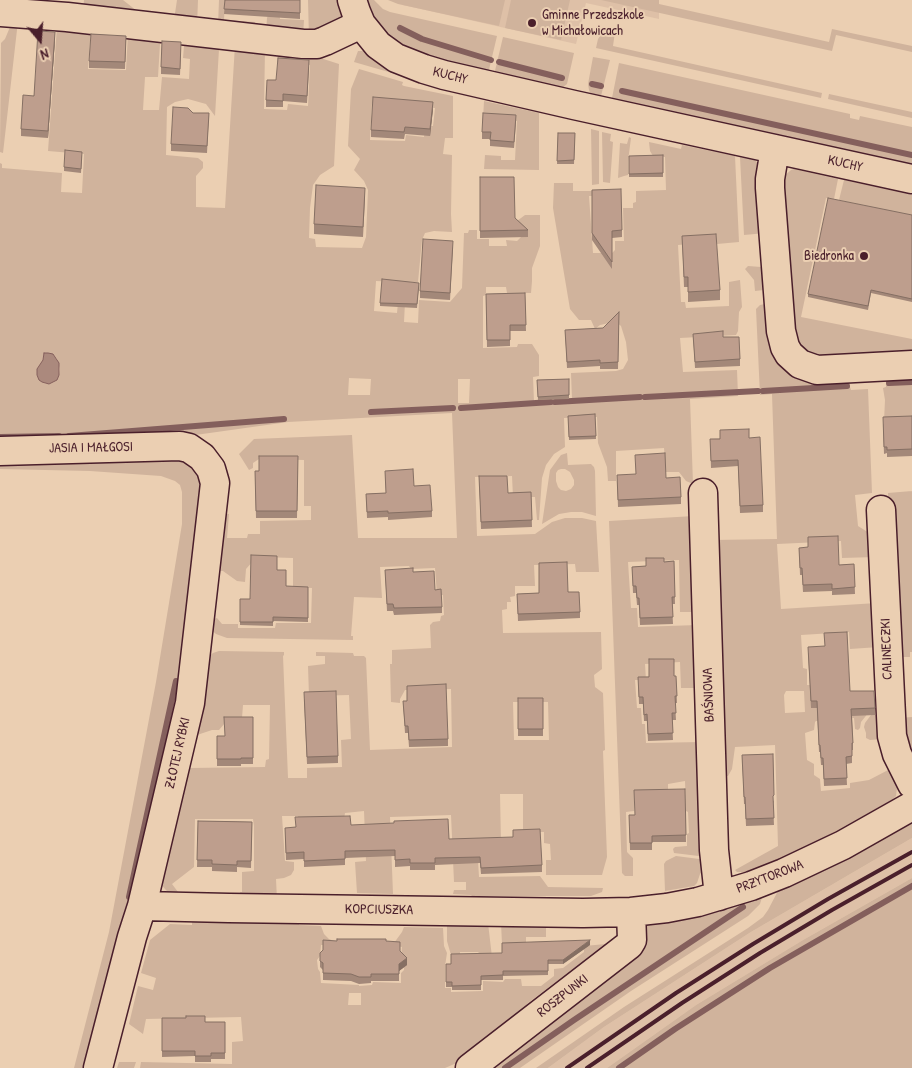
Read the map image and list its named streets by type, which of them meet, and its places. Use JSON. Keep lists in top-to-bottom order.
{
  "streets": {
    "street": [
      "KUCHY",
      "JASIA I MAŁGOSI",
      "CALINECZKI",
      "BAŚNIOWA",
      "ZŁOTEJ RYBKI",
      "PRZYTOROWA",
      "KOPCIUSZKA",
      "ROSZPUNKI"
    ]
  },
  "crossings": [
    ["JASIA I MAŁGOSI", "ZŁOTEJ RYBKI"],
    ["BAŚNIOWA", "PRZYTOROWA"],
    ["ZŁOTEJ RYBKI", "KOPCIUSZKA"],
    ["PRZYTOROWA", "KOPCIUSZKA"],
    ["PRZYTOROWA", "ROSZPUNKI"],
    ["KOPCIUSZKA", "ROSZPUNKI"]
  ],
  "places": ["Gminne Przedszkole w Michałowicach", "Biedronka"],
  "north": "bottom"
}
